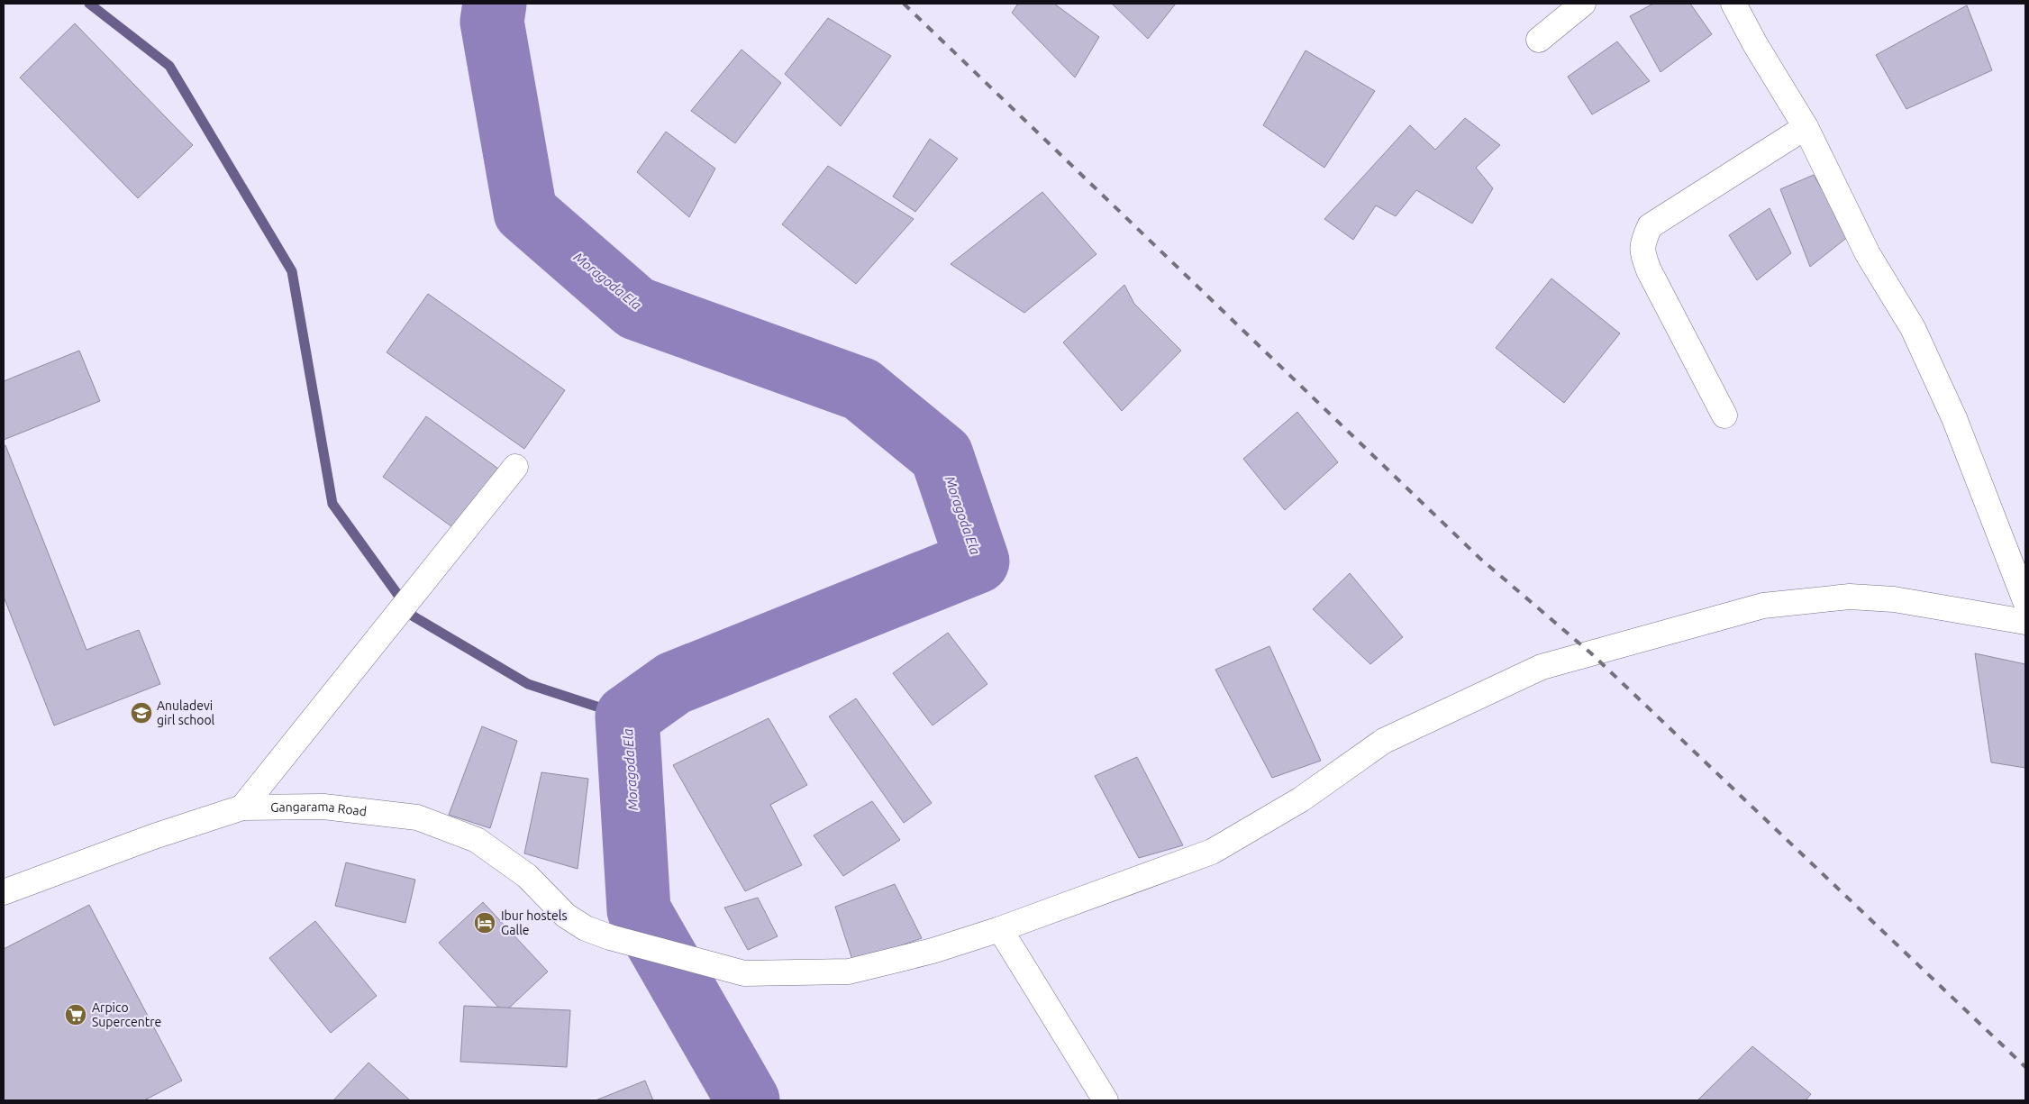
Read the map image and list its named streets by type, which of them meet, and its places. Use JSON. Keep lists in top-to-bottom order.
{
  "streets": {
    "street": ["Gangarama Road"]
  },
  "water": ["Moragoda Ela"],
  "places": {
    "school or university": ["Anuladevi girl school"],
    "hotel": ["Ibur hostels Galle"],
    "supermarket": ["Arpico Supercentre"]
  }
}
